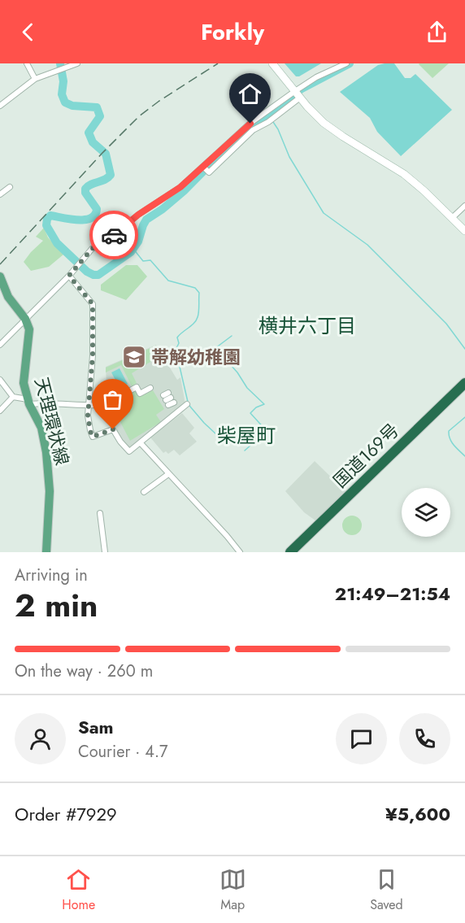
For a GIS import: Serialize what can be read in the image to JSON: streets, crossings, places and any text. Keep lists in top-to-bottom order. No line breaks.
{"streets":{"highway":["国道169号"],"main road":["天理環状線"]},"districts":["横井六丁目","柴屋町"],"places":{"school or university":["帯解幼稚園"]},"page":{"header":"Forkly","heading":["2 min","Arriving in","21:49–21:54"],"panel":["Sam","Courier · 4.7","Order #7929","¥5,600"],"bar":"On the way · 260 m","tabs":["Home","Map","Saved"]}}
